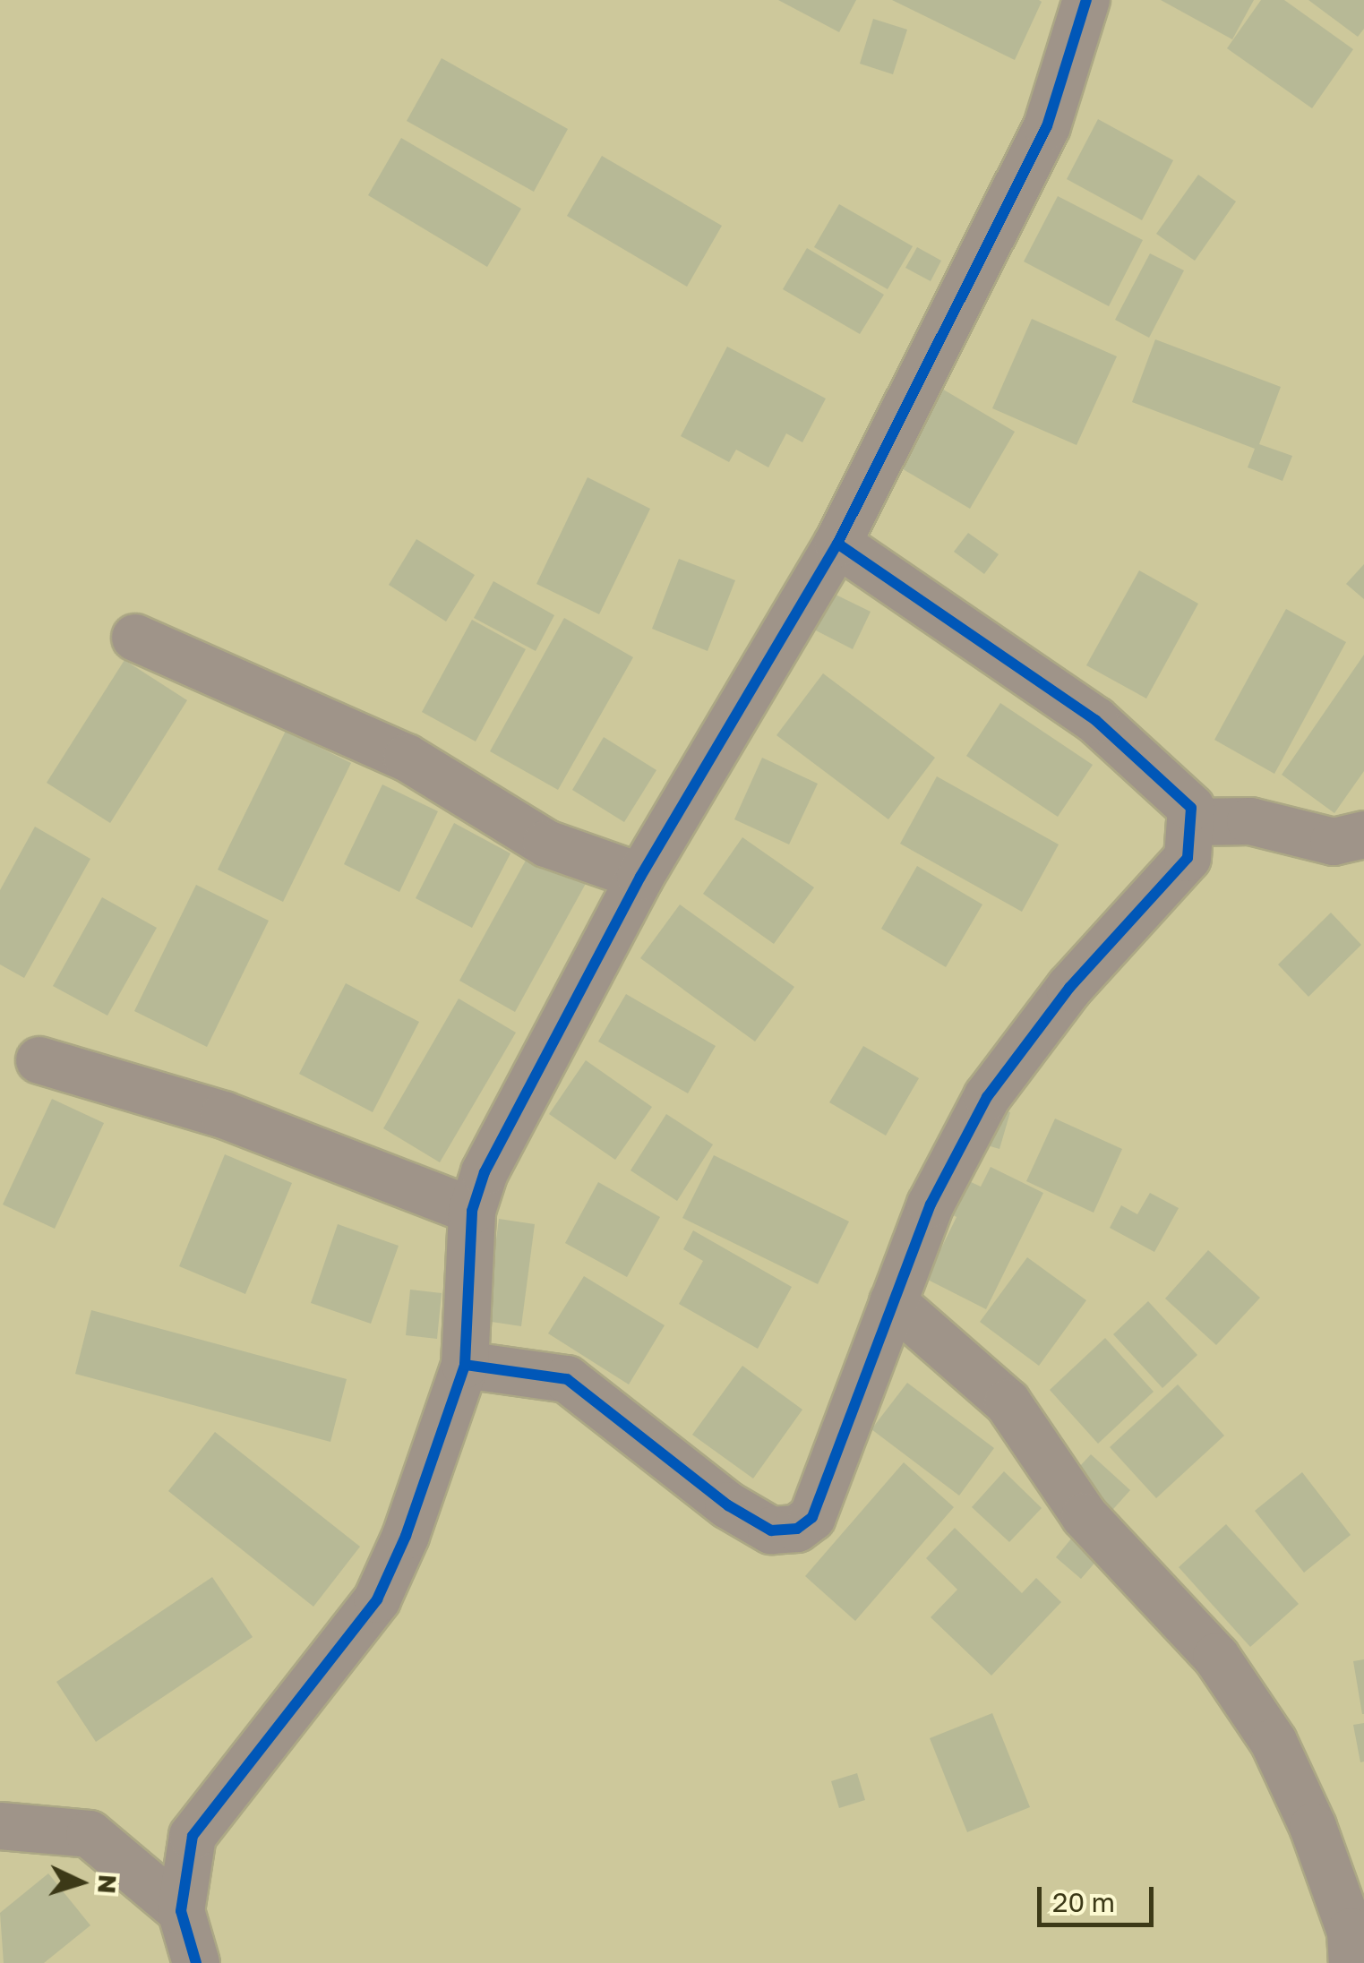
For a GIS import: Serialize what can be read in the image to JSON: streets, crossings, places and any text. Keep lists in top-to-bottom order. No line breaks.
{"scale_bar":"20 m","north":"right"}
